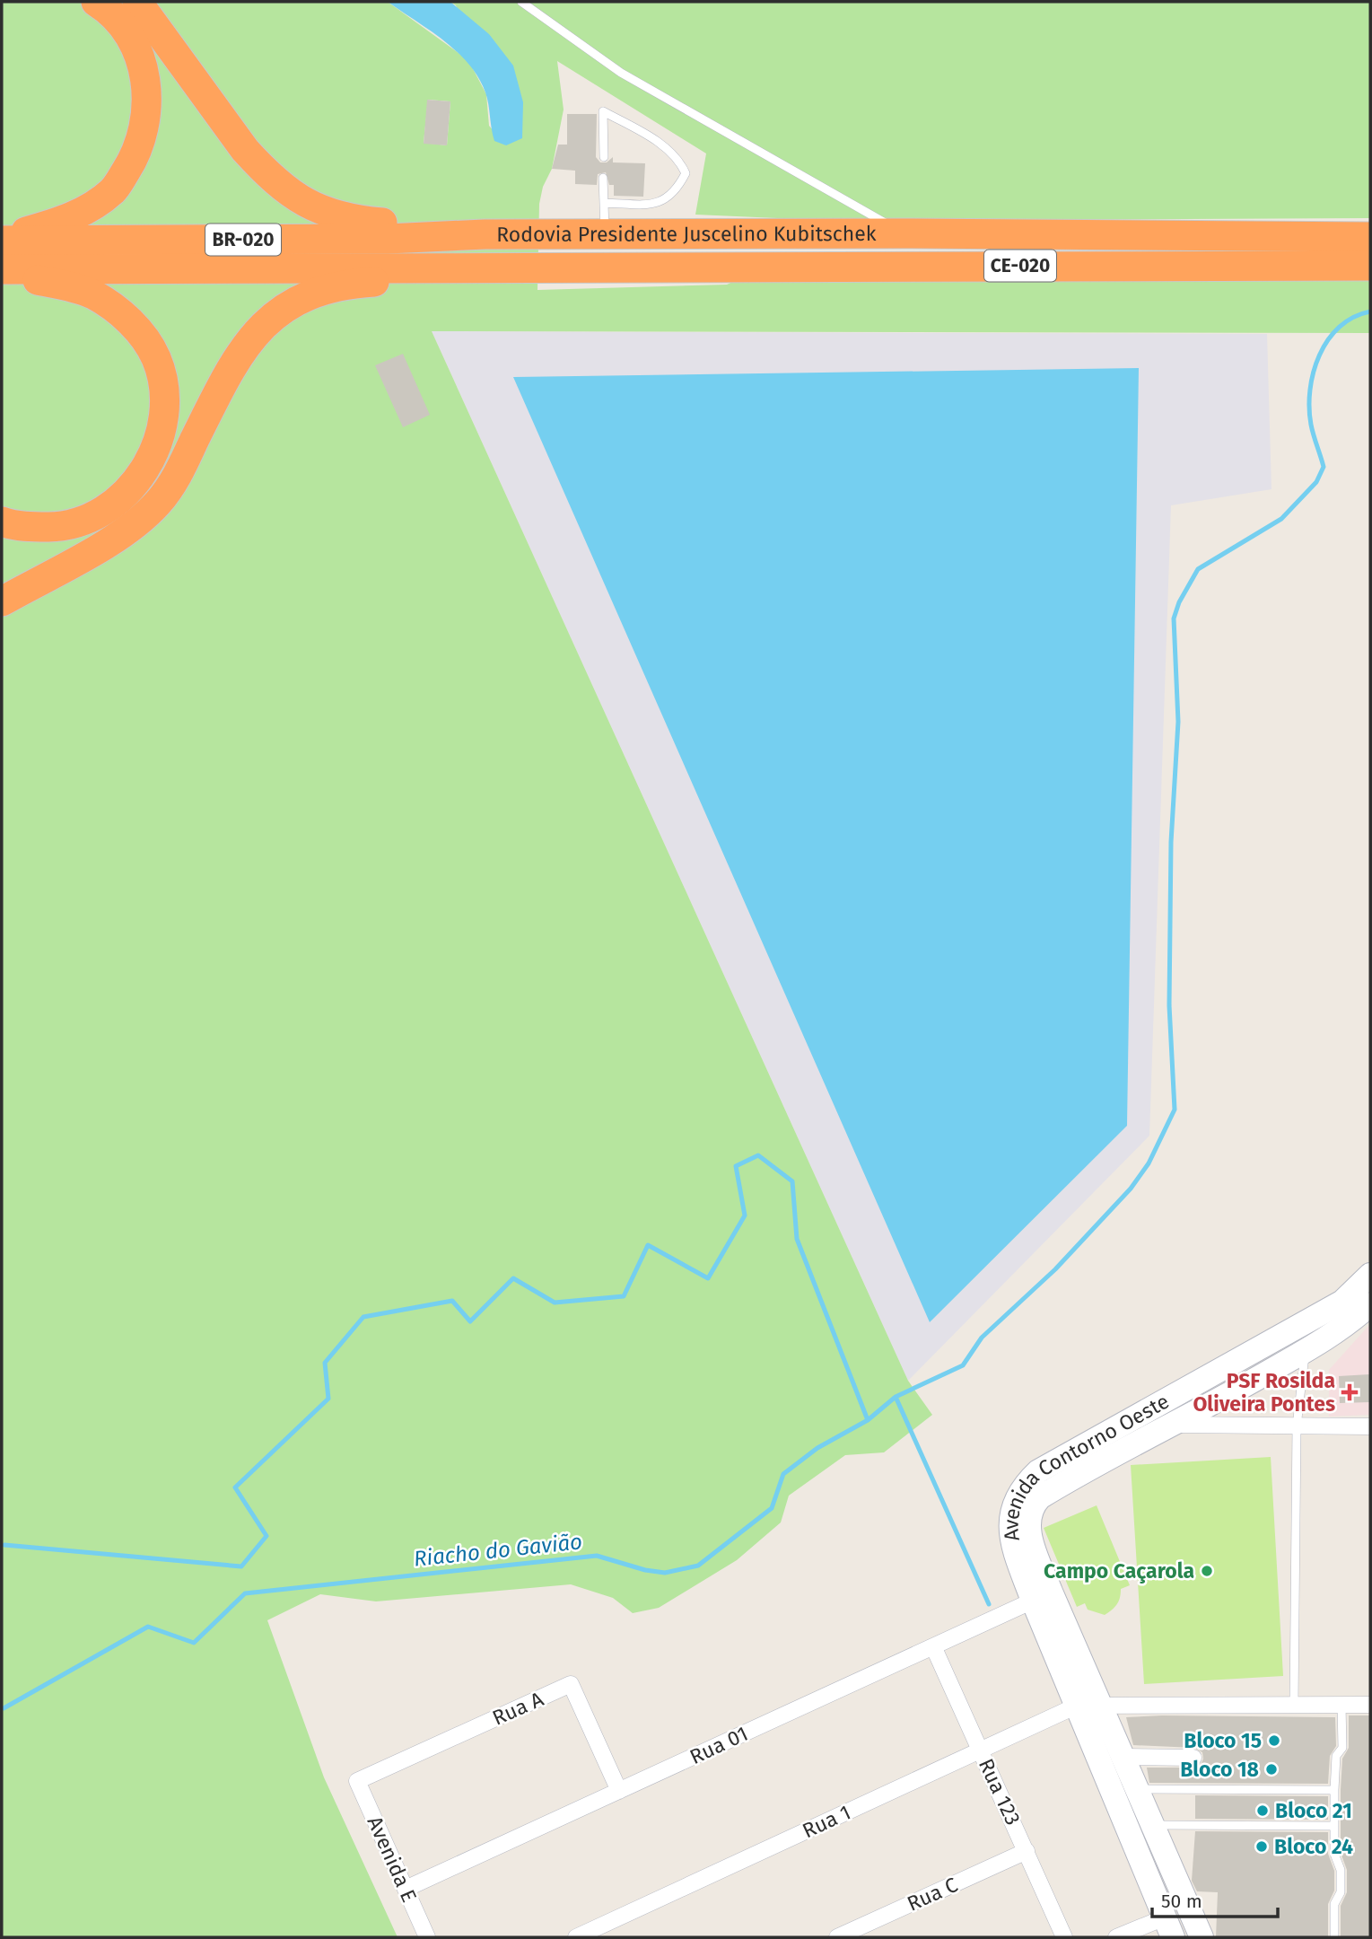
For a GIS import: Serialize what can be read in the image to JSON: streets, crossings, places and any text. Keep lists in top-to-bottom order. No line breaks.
{"streets":{"highway":["Rodovia Presidente Juscelino Kubitschek","BR-020","CE-020"],"street":["Avenida Contorno Oeste","Rua A","Rua 01","Rua 123","Rua 1","Avenida E","Rua C"]},"crossings":[["Avenida Contorno Oeste","Rua 01"],["Avenida Contorno Oeste","Rua 1"],["Rua A","Rua 01"],["Rua A","Avenida E"],["Rua 01","Rua 123"],["Rua 01","Avenida E"],["Rua 123","Rua 1"],["Rua 123","Rua C"]],"water":["Riacho do Gavião"],"places":{"health":["PSF Rosilda Oliveira Pontes"],"other":["Campo Caçarola","Bloco 15","Bloco 18","Bloco 21","Bloco 24"]},"scale_bar":"50 m"}
